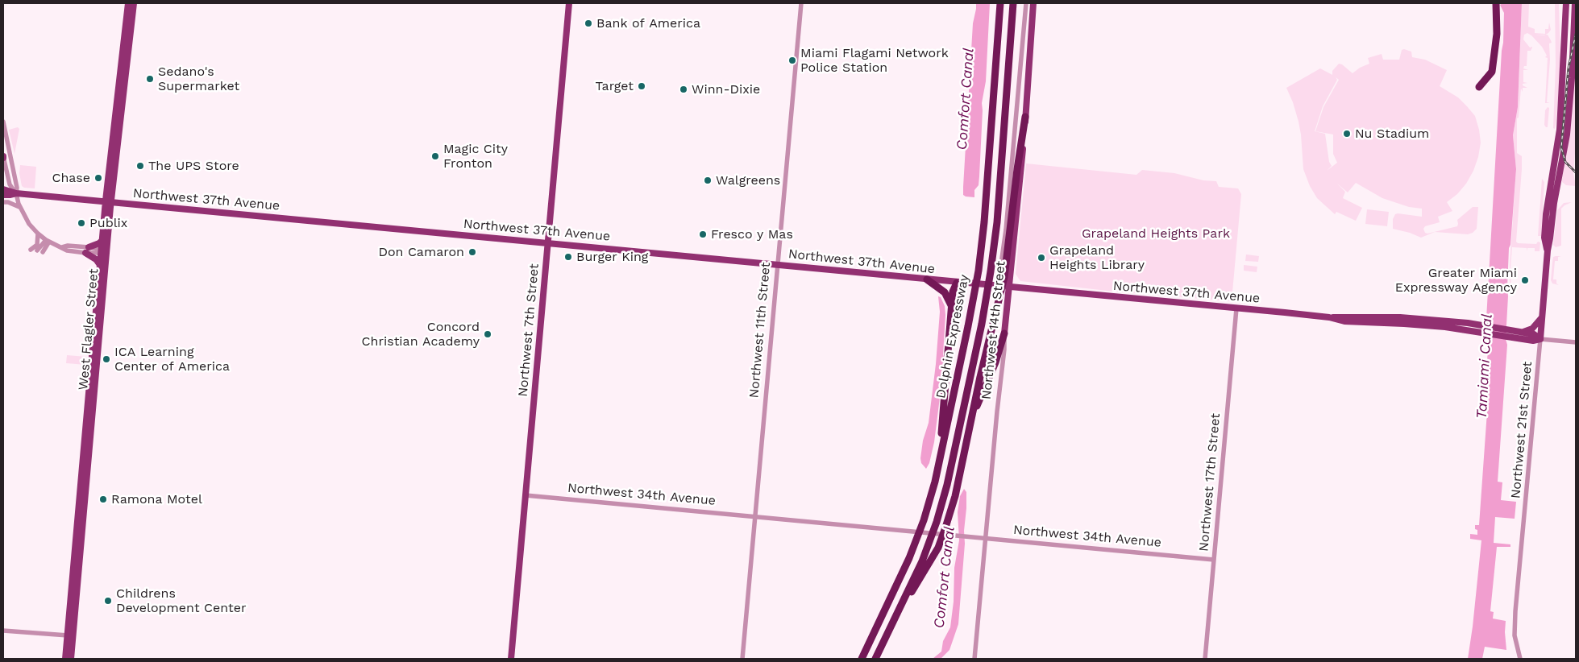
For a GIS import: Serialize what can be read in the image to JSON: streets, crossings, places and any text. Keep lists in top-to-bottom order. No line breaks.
{"streets":{"highway":["Dolphin Expressway"],"main road":["Northwest 37th Avenue","West Flagler Street","Northwest 7th Street","Northwest 14th Street","Northwest 21st Street"],"street":["Northwest 11th Street","Northwest 17th Street","Northwest 34th Avenue"]},"crossings":[["Northwest 37th Avenue","West Flagler Street"],["Northwest 37th Avenue","Northwest 7th Street"],["Northwest 37th Avenue","Northwest 11th Street"],["Northwest 37th Avenue","Northwest 14th Street"],["Northwest 37th Avenue","Northwest 21st Street"],["Northwest 37th Avenue","Northwest 17th Street"],["Northwest 7th Street","Northwest 34th Avenue"],["Northwest 11th Street","Northwest 34th Avenue"],["Northwest 14th Street","Northwest 34th Avenue"],["Northwest 17th Street","Northwest 34th Avenue"]],"water":["Comfort Canal","Tamiami Canal"],"parks":["Grapeland Heights Park"],"places":["Bank of America","Miami Flagami Network Police Station","Sedano's Supermarket","Target","Winn-Dixie","Nu Stadium","Magic City Fronton","The UPS Store","Chase","Walgreens","Publix","Fresco y Mas","Don Camaron","Burger King","Grapeland Heights Library","Greater Miami Expressway Agency","Concord Christian Academy","ICA Learning Center of America","Ramona Motel","Childrens Development Center"]}
